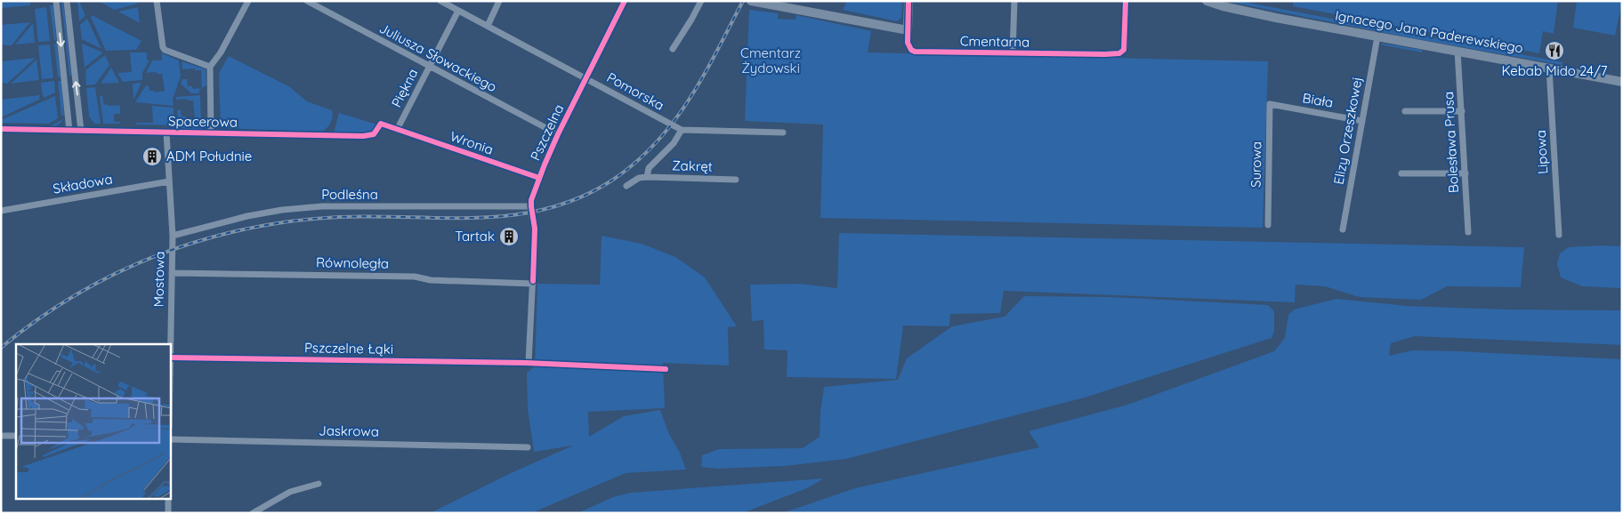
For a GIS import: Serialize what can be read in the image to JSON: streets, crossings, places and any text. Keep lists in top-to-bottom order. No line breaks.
{"streets":{"main road":["Ignacego Jana Paderewskiego","Cmentarna"],"street":["Juliusza Słowackiego","Piękna","Pomorska","Biała","Spacerowa","Elizy Orzeszkowej","Pszczelna","Bolesława Prusa","Wronia","Lipowa","Surowa","Zakręt","Składowa","Podleśna","Równoległa","Mostowa","Pszczelne Łąki","Jaskrowa"]},"crossings":[["Ignacego Jana Paderewskiego","Elizy Orzeszkowej"],["Ignacego Jana Paderewskiego","Bolesława Prusa"],["Ignacego Jana Paderewskiego","Lipowa"],["Juliusza Słowackiego","Piękna"],["Juliusza Słowackiego","Pszczelna"],["Piękna","Pomorska"],["Piękna","Spacerowa"],["Piękna","Wronia"],["Pomorska","Pszczelna"],["Pomorska","Zakręt"],["Biała","Elizy Orzeszkowej"],["Biała","Surowa"],["Spacerowa","Wronia"],["Spacerowa","Mostowa"],["Pszczelna","Wronia"],["Pszczelna","Podleśna"],["Pszczelna","Równoległa"],["Pszczelna","Pszczelne Łąki"],["Składowa","Mostowa"],["Podleśna","Mostowa"],["Równoległa","Mostowa"],["Mostowa","Pszczelne Łąki"]],"parks":["Cmentarz Żydowski"],"places":{"restaurant":["Kebab Mido 24/7"],"building":["ADM Południe","Tartak"]}}
